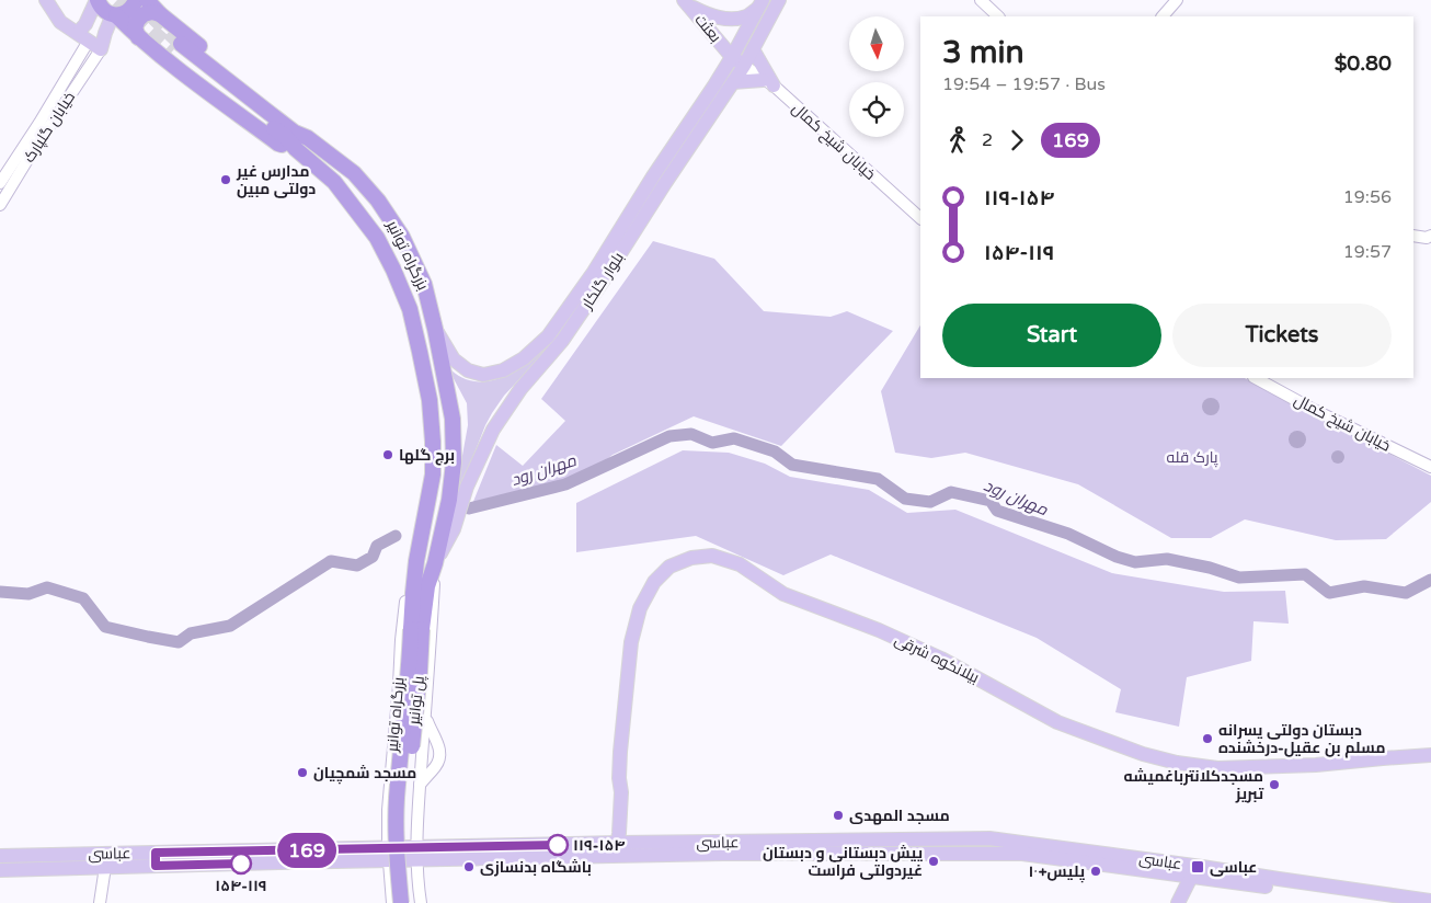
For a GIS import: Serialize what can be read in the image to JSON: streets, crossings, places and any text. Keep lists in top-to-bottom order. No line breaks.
{"streets":{"highway":["بزرگراه توانیر","پل توانیر"],"main road":["بعثت","بلوار گلکار","بیلانکوه شرقی","عباسى"],"street":["خیابان گلپارک","خیابان شیخ کمال"]},"crossings":[["بعثت","خیابان شیخ کمال"],["بعثت","بلوار گلکار"],["خیابان شیخ کمال","بلوار گلکار"],["بزرگراه توانیر","بلوار گلکار"],["بزرگراه توانیر","پل توانیر"],["بزرگراه توانیر","عباسى"],["بیلانکوه شرقی","عباسى"]],"water":["مهران رود"],"parks":["پارک قله"],"places":{"other":["مدارس غیر دولتی مبین","برج گلها","دبستان دولتی پسرانه مسلم بن عقیل-درخشنده","مسجد شمچیان","مسجدکلانترباغمیشه تبریز","مسجد المهدی","۱۱۹-۱۵۴","پیش دبستانی و دبستان غیردولتی فراست","۱۵۴-۱۱۹","باشگاه بدنسازی","پلیس+۱۰"],"transit":["عباسی"]},"lines":["bus line 169"],"north":"bottom","page":{"on_map":"169","heading":["3 min","19:54 – 19:57 · Bus","$0.80"],"legs":["2","169"],"list":[{"name":"۱۱۹-۱۵۴","value":"19:56"},{"name":"۱۵۴-۱۱۹","value":"19:57"}],"buttons":["Start","Tickets"]}}
